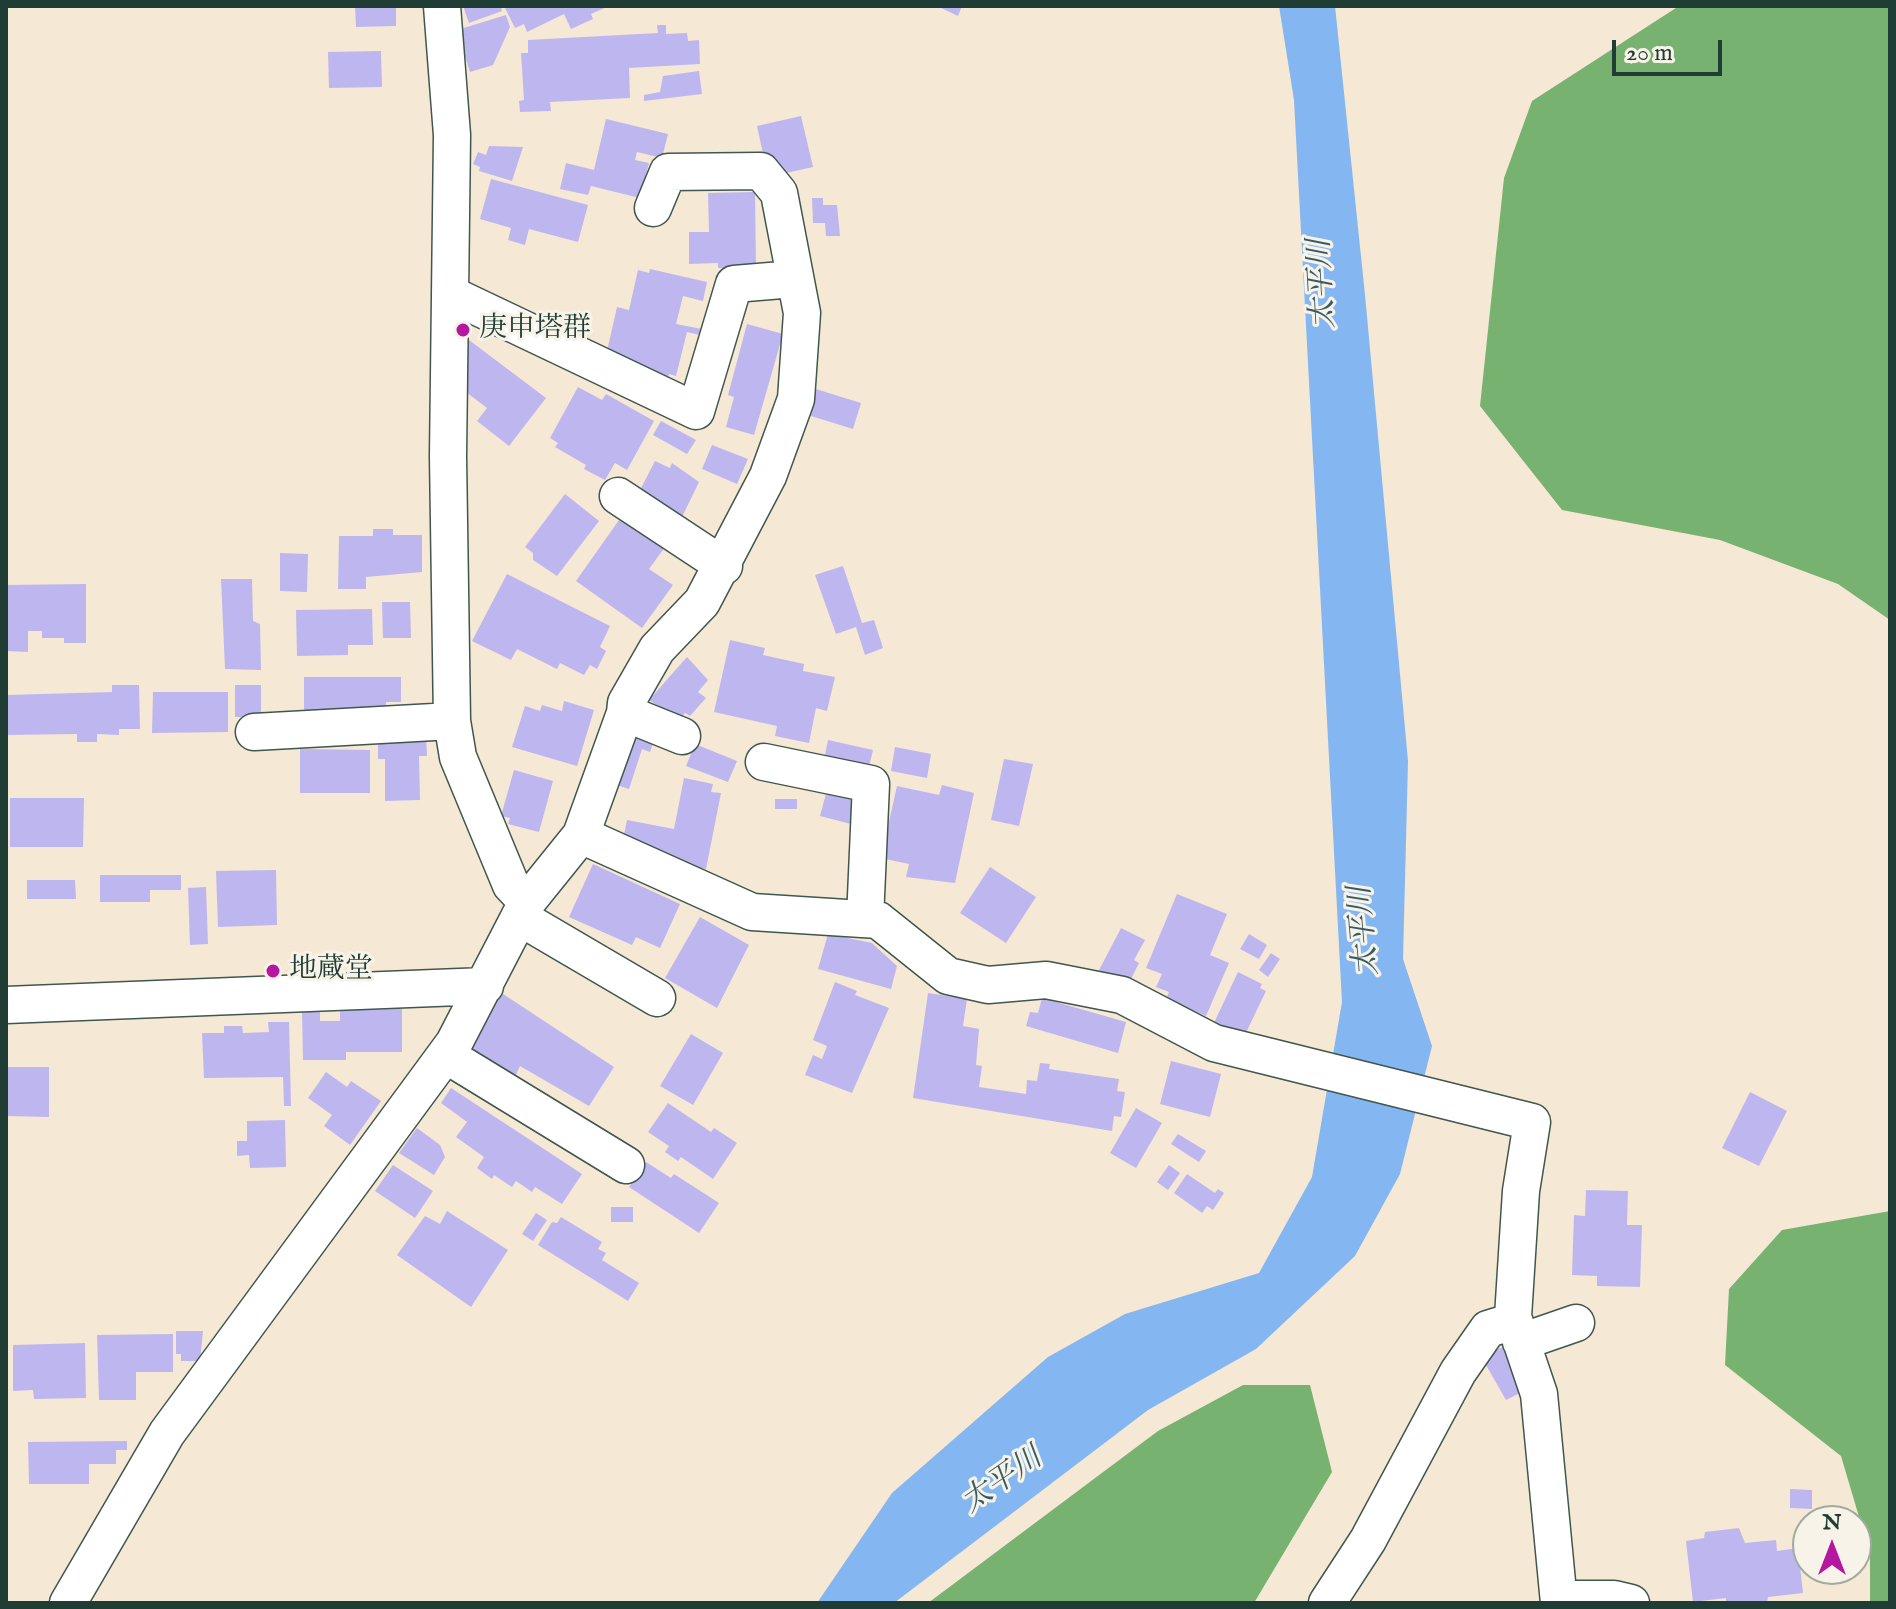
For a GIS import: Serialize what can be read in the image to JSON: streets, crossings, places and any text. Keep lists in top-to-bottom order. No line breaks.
{"water":["太平川"],"places":["庚申塔群","地蔵堂"],"scale_bar":"20 m","north":"top"}
